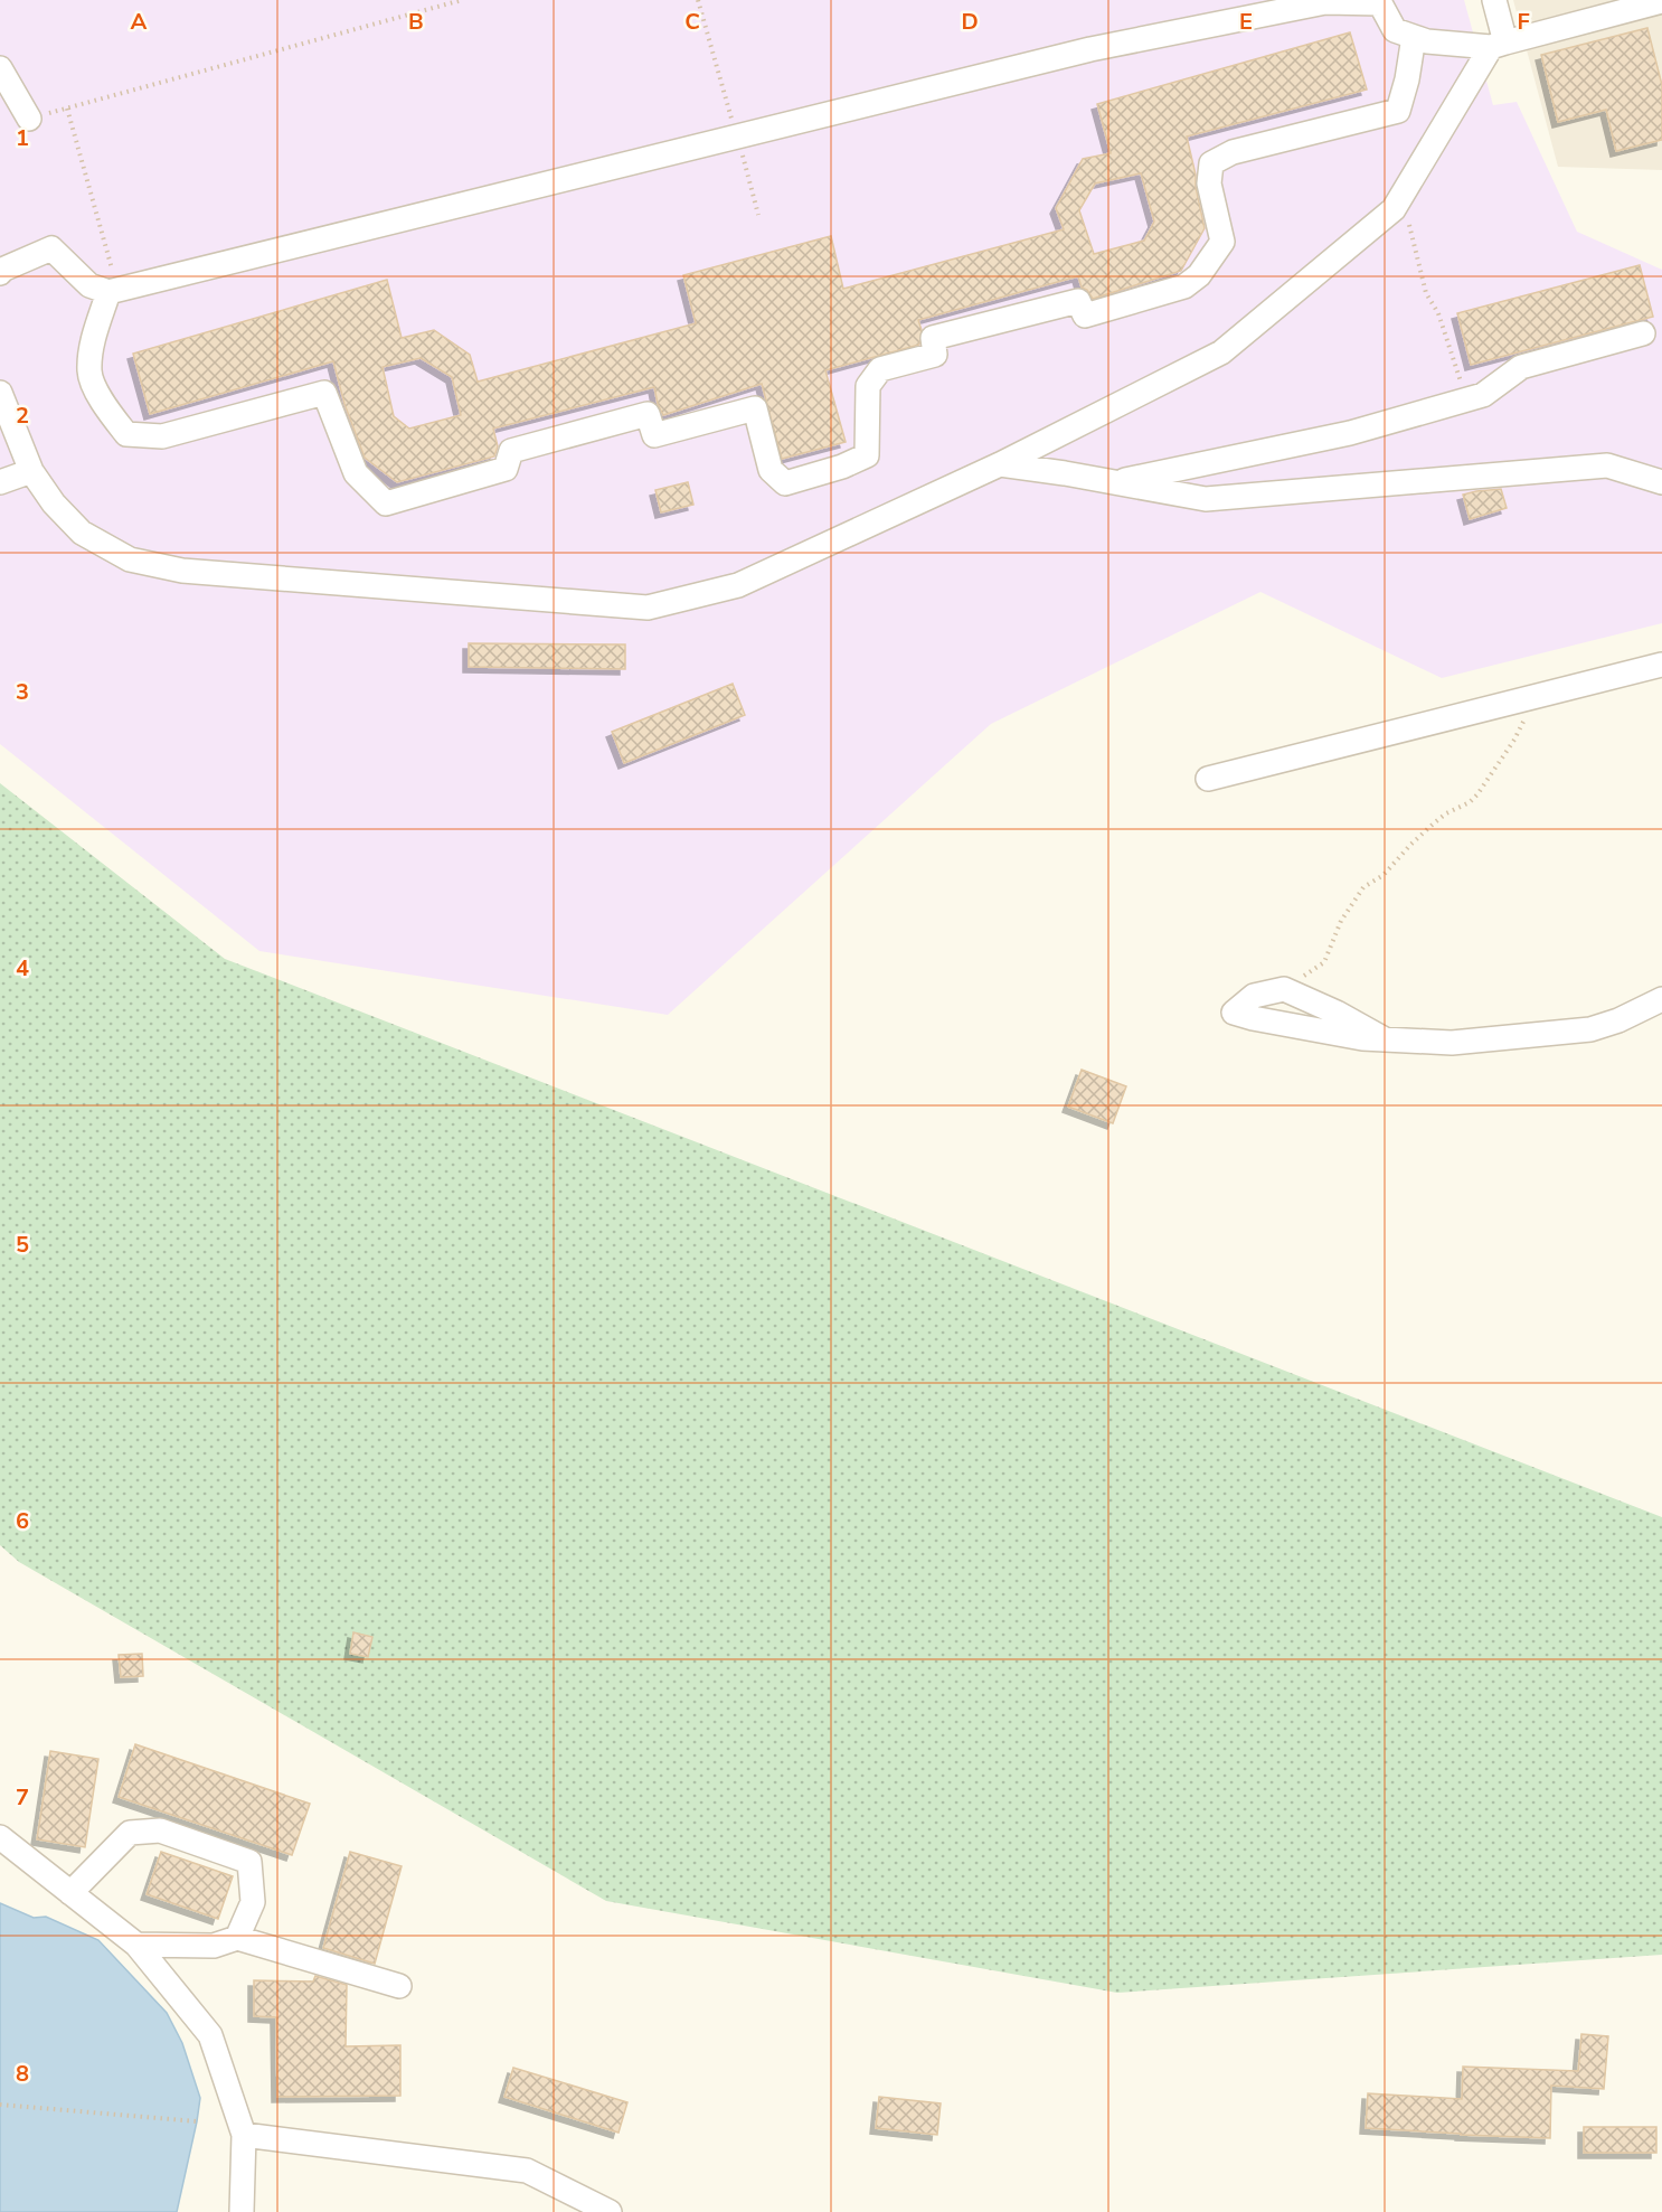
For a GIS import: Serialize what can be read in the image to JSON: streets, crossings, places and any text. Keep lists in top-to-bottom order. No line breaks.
{"grid":{"columns":["A","B","C","D","E","F"],"rows":["1","2","3","4","5","6","7","8"]}}
